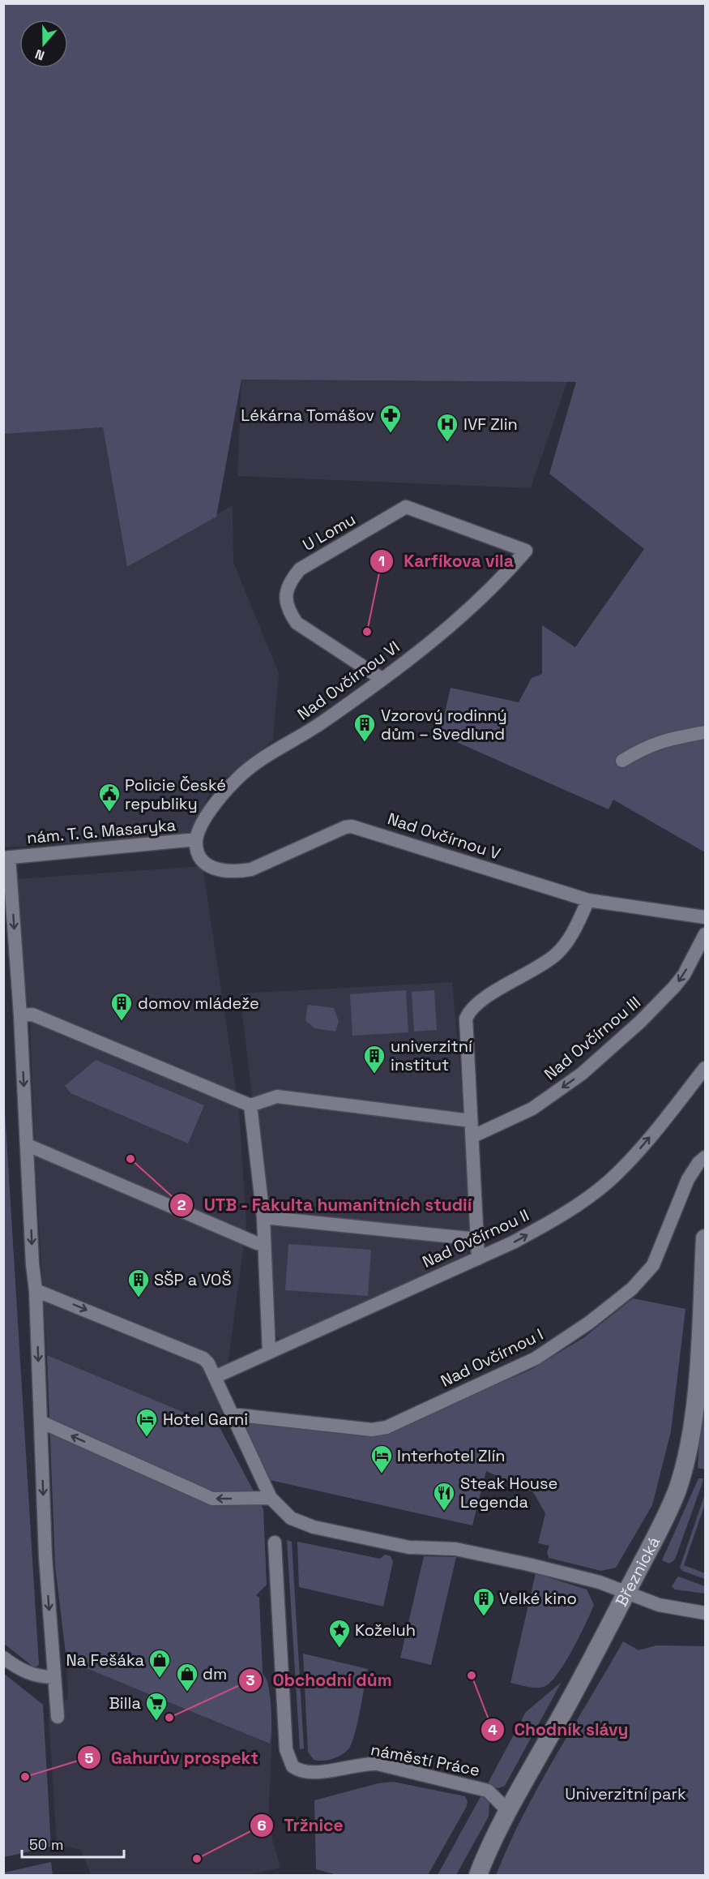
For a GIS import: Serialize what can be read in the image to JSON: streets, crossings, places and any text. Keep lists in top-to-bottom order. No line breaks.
{"streets":{"main road":["Březnická"],"street":["U Lomu","Nad Ovčírnou VI","nám. T. G. Masaryka","Nad Ovčírnou V","Nad Ovčírnou III","Nad Ovčírnou II","Nad Ovčírnou I","náměstí Práce"]},"crossings":[["U Lomu","Nad Ovčírnou VI"],["Nad Ovčírnou VI","nám. T. G. Masaryka"],["Nad Ovčírnou VI","Nad Ovčírnou V"],["nám. T. G. Masaryka","Nad Ovčírnou V"],["Březnická","náměstí Práce"]],"one_way":["nám. T. G. Masaryka","Nad Ovčírnou III","Nad Ovčírnou II"],"parks":["Univerzitní park"],"places":{"pharmacy":["Lékárna Tomášov"],"hospital":["IVF Zlin"],"other":["Karfíkova vila","UTB - Fakulta humanitních studií","Chodník slávy","Obchodní dům","Gahurův prospekt","Tržnice"],"building":["Vzorový rodinný dům – Svedlund","domov mládeže","univerzitní institut","SŠP a VOŠ","Velké kino"],"public building":["Policie České republiky"],"hotel":["Hotel Garni","Interhotel Zlín"],"restaurant":["Steak House Legenda"],"place":["Koželuh"],"shop":["Na Fešáka","dm"],"supermarket":["Billa"]},"scale_bar":"50 m","north":"bottom"}
